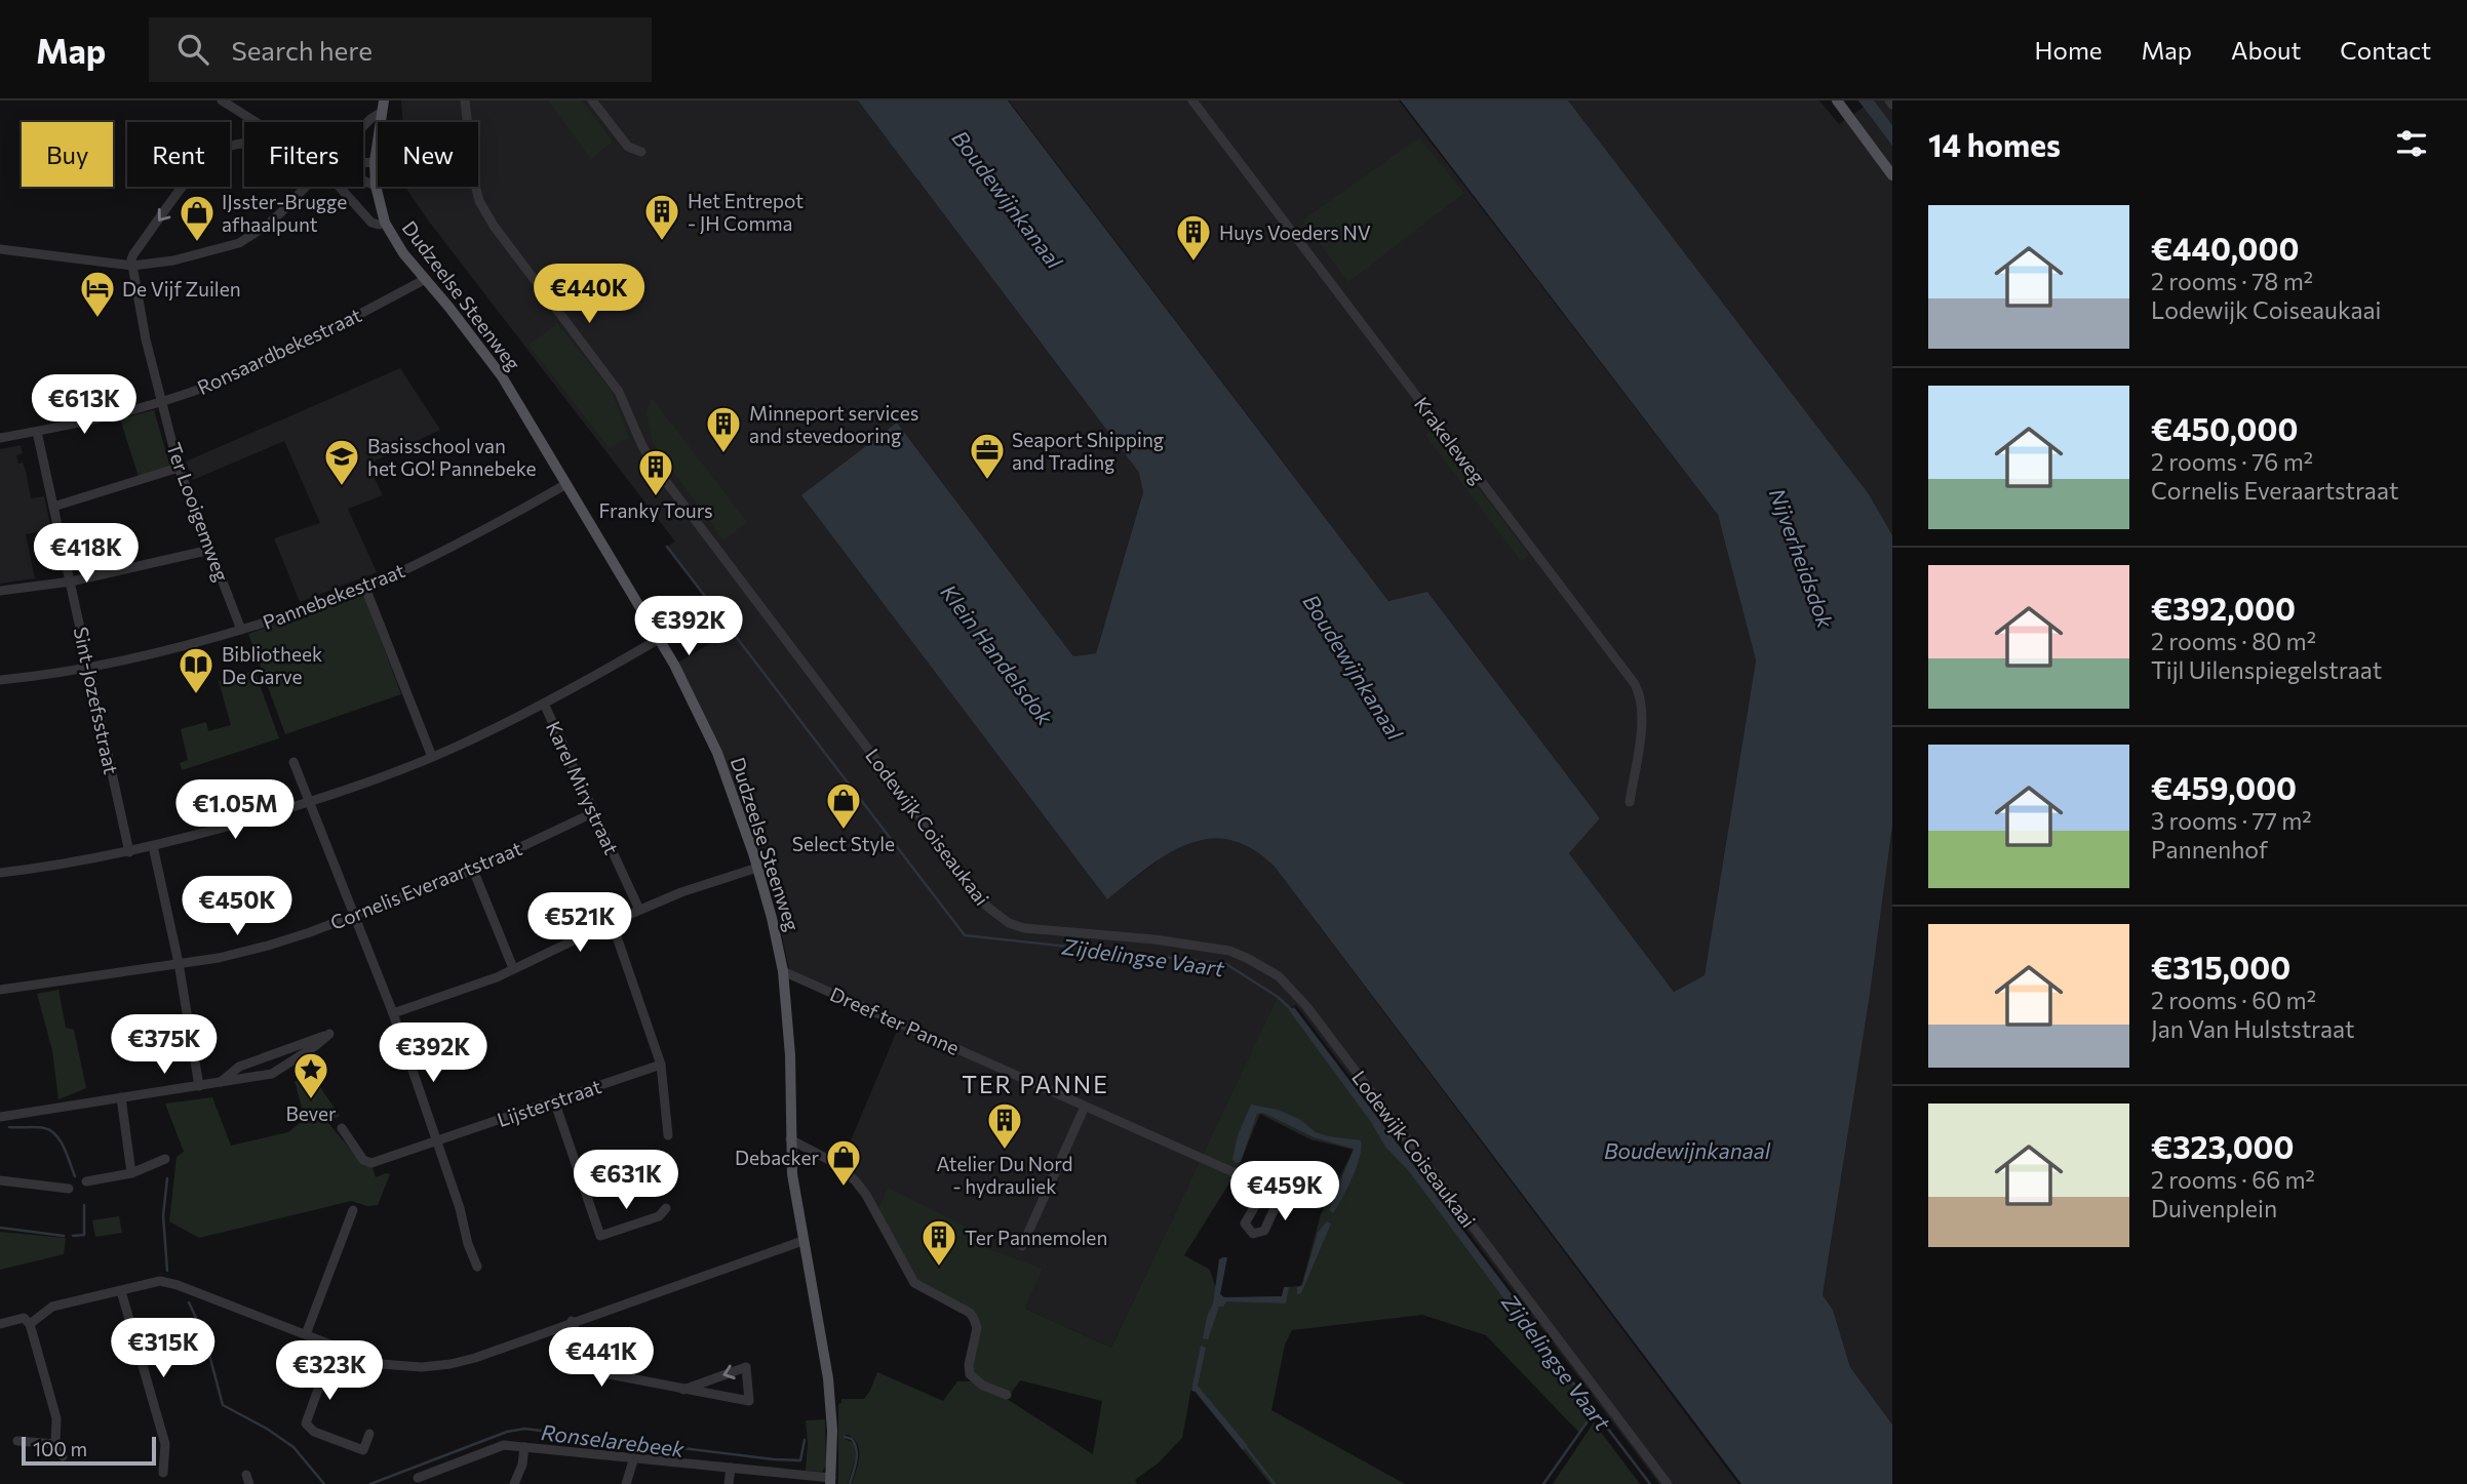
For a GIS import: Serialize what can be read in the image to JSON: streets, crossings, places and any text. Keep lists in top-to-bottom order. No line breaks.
{"streets":{"main road":["Dudzeelse Steenweg"],"street":["Ronsaardbekestraat","Krakeleweg","Ter Looigemweg","Pannebekestraat","Sint-Jozefsstraat","Karel Mirystraat","Lodewijk Coiseaukaai","Cornelis Everaartstraat","Dreef ter Panne","Lijsterstraat"]},"crossings":[["Dudzeelse Steenweg","Ronsaardbekestraat"],["Dudzeelse Steenweg","Pannebekestraat"],["Dudzeelse Steenweg","Dreef ter Panne"],["Ronsaardbekestraat","Ter Looigemweg"],["Ronsaardbekestraat","Sint-Jozefsstraat"],["Ter Looigemweg","Pannebekestraat"],["Pannebekestraat","Sint-Jozefsstraat"],["Karel Mirystraat","Cornelis Everaartstraat"]],"districts":["TER PANNE"],"water":["Boudewijnkanaal","Nijverheidsdok","Klein Handelsdok","Zijdelingse Vaart","Ronselarebeek"],"places":{"building":["Het Entrepot - JH Comma","Huys Voeders NV","Minneport services and stevedooring","Franky Tours","Atelier Du Nord - hydrauliek","Ter Pannemolen"],"shop":["IJsster-Brugge afhaalpunt","Select Style","Debacker"],"hotel":["De Vijf Zuilen"],"office":["Seaport Shipping and Trading"],"school or university":["Basisschool van het GO! Pannebeke"],"library":["Bibliotheek De Garve"],"place":["Bever"]},"scale_bar":"100 m","page":{"header":"Map","search":"Search here","nav":["Home","Map","About","Contact"],"heading":"14 homes","chip":["Buy","Rent","Filters","New"],"list":[{"name":"€440,000","note":"2 rooms · 78 m² · Lodewijk Coiseaukaai"},{"name":"€450,000","note":"2 rooms · 76 m² · Cornelis Everaartstraat"},{"name":"€392,000","note":"2 rooms · 80 m² · Tijl Uilenspiegelstraat"},{"name":"€459,000","note":"3 rooms · 77 m² · Pannenhof"},{"name":"€315,000","note":"2 rooms · 60 m² · Jan Van Hulststraat"},{"name":"€323,000","note":"2 rooms · 66 m² · Duivenplein"}],"price":["€440K","€613K","€418K","€392K","€1.05M","€450K","€521K","€375K","€392K","€631K","€459K","€315K","€441K","€323K"],"scale":"100 m"}}
